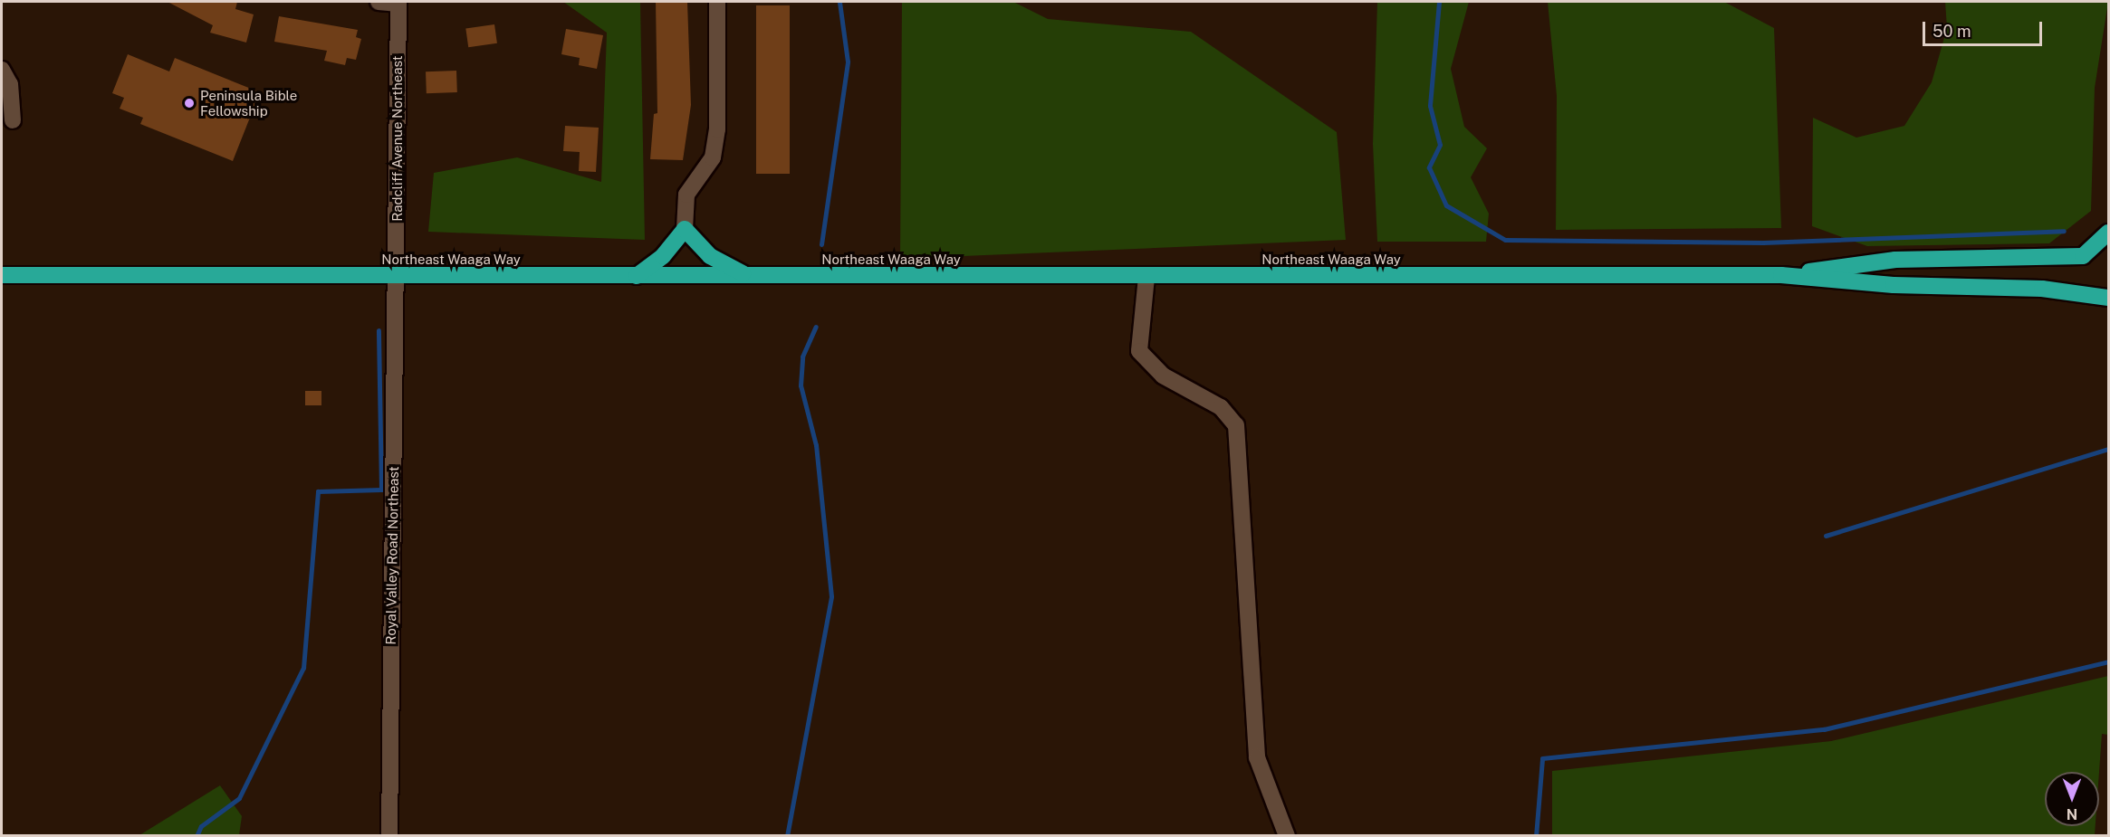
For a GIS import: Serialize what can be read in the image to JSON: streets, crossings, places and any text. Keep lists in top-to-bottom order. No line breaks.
{"streets":{"highway":["Northeast Waaga Way"],"street":["Radcliff Avenue Northeast","Royal Valley Road Northeast"]},"crossings":[["Radcliff Avenue Northeast","Northeast Waaga Way"],["Radcliff Avenue Northeast","Royal Valley Road Northeast"],["Northeast Waaga Way","Royal Valley Road Northeast"]],"places":["Peninsula Bible Fellowship"],"scale_bar":"50 m","north":"bottom"}
